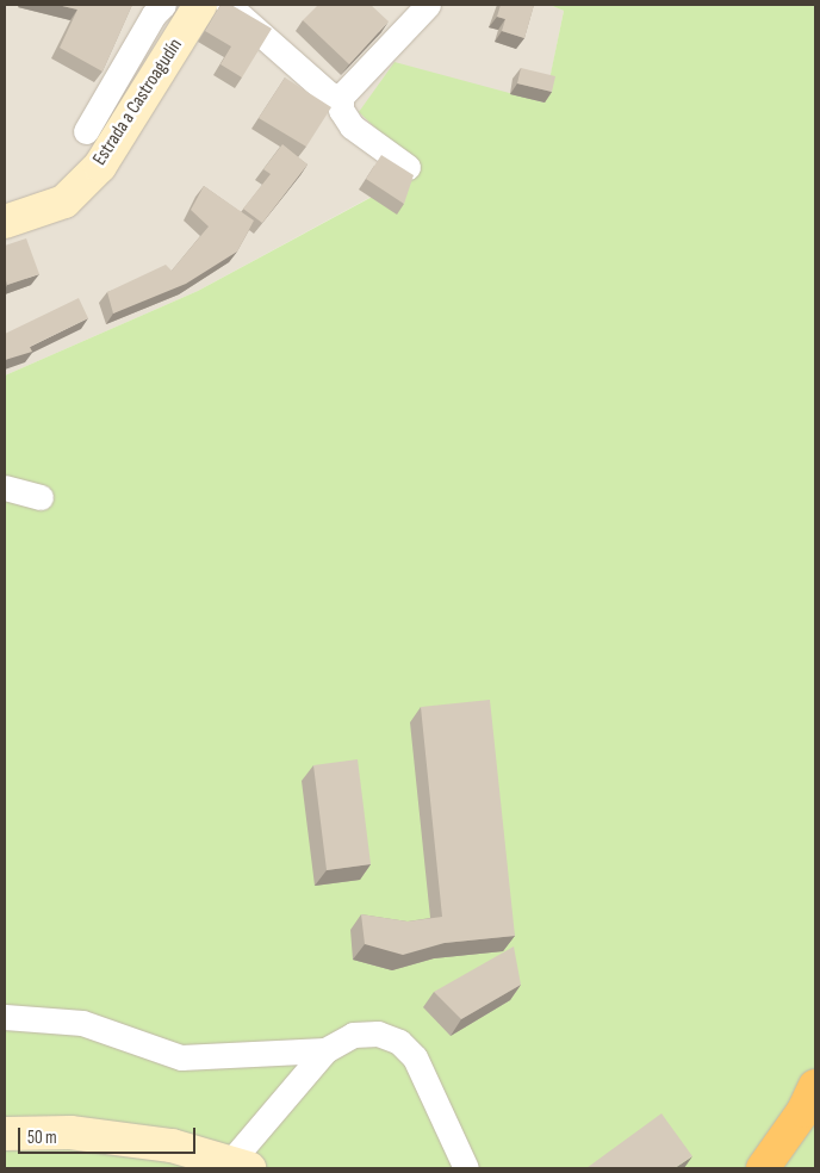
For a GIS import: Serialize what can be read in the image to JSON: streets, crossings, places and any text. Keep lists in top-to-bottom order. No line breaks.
{"streets":{"street":["Estrada a Castroagudín"]},"scale_bar":"50 m"}
